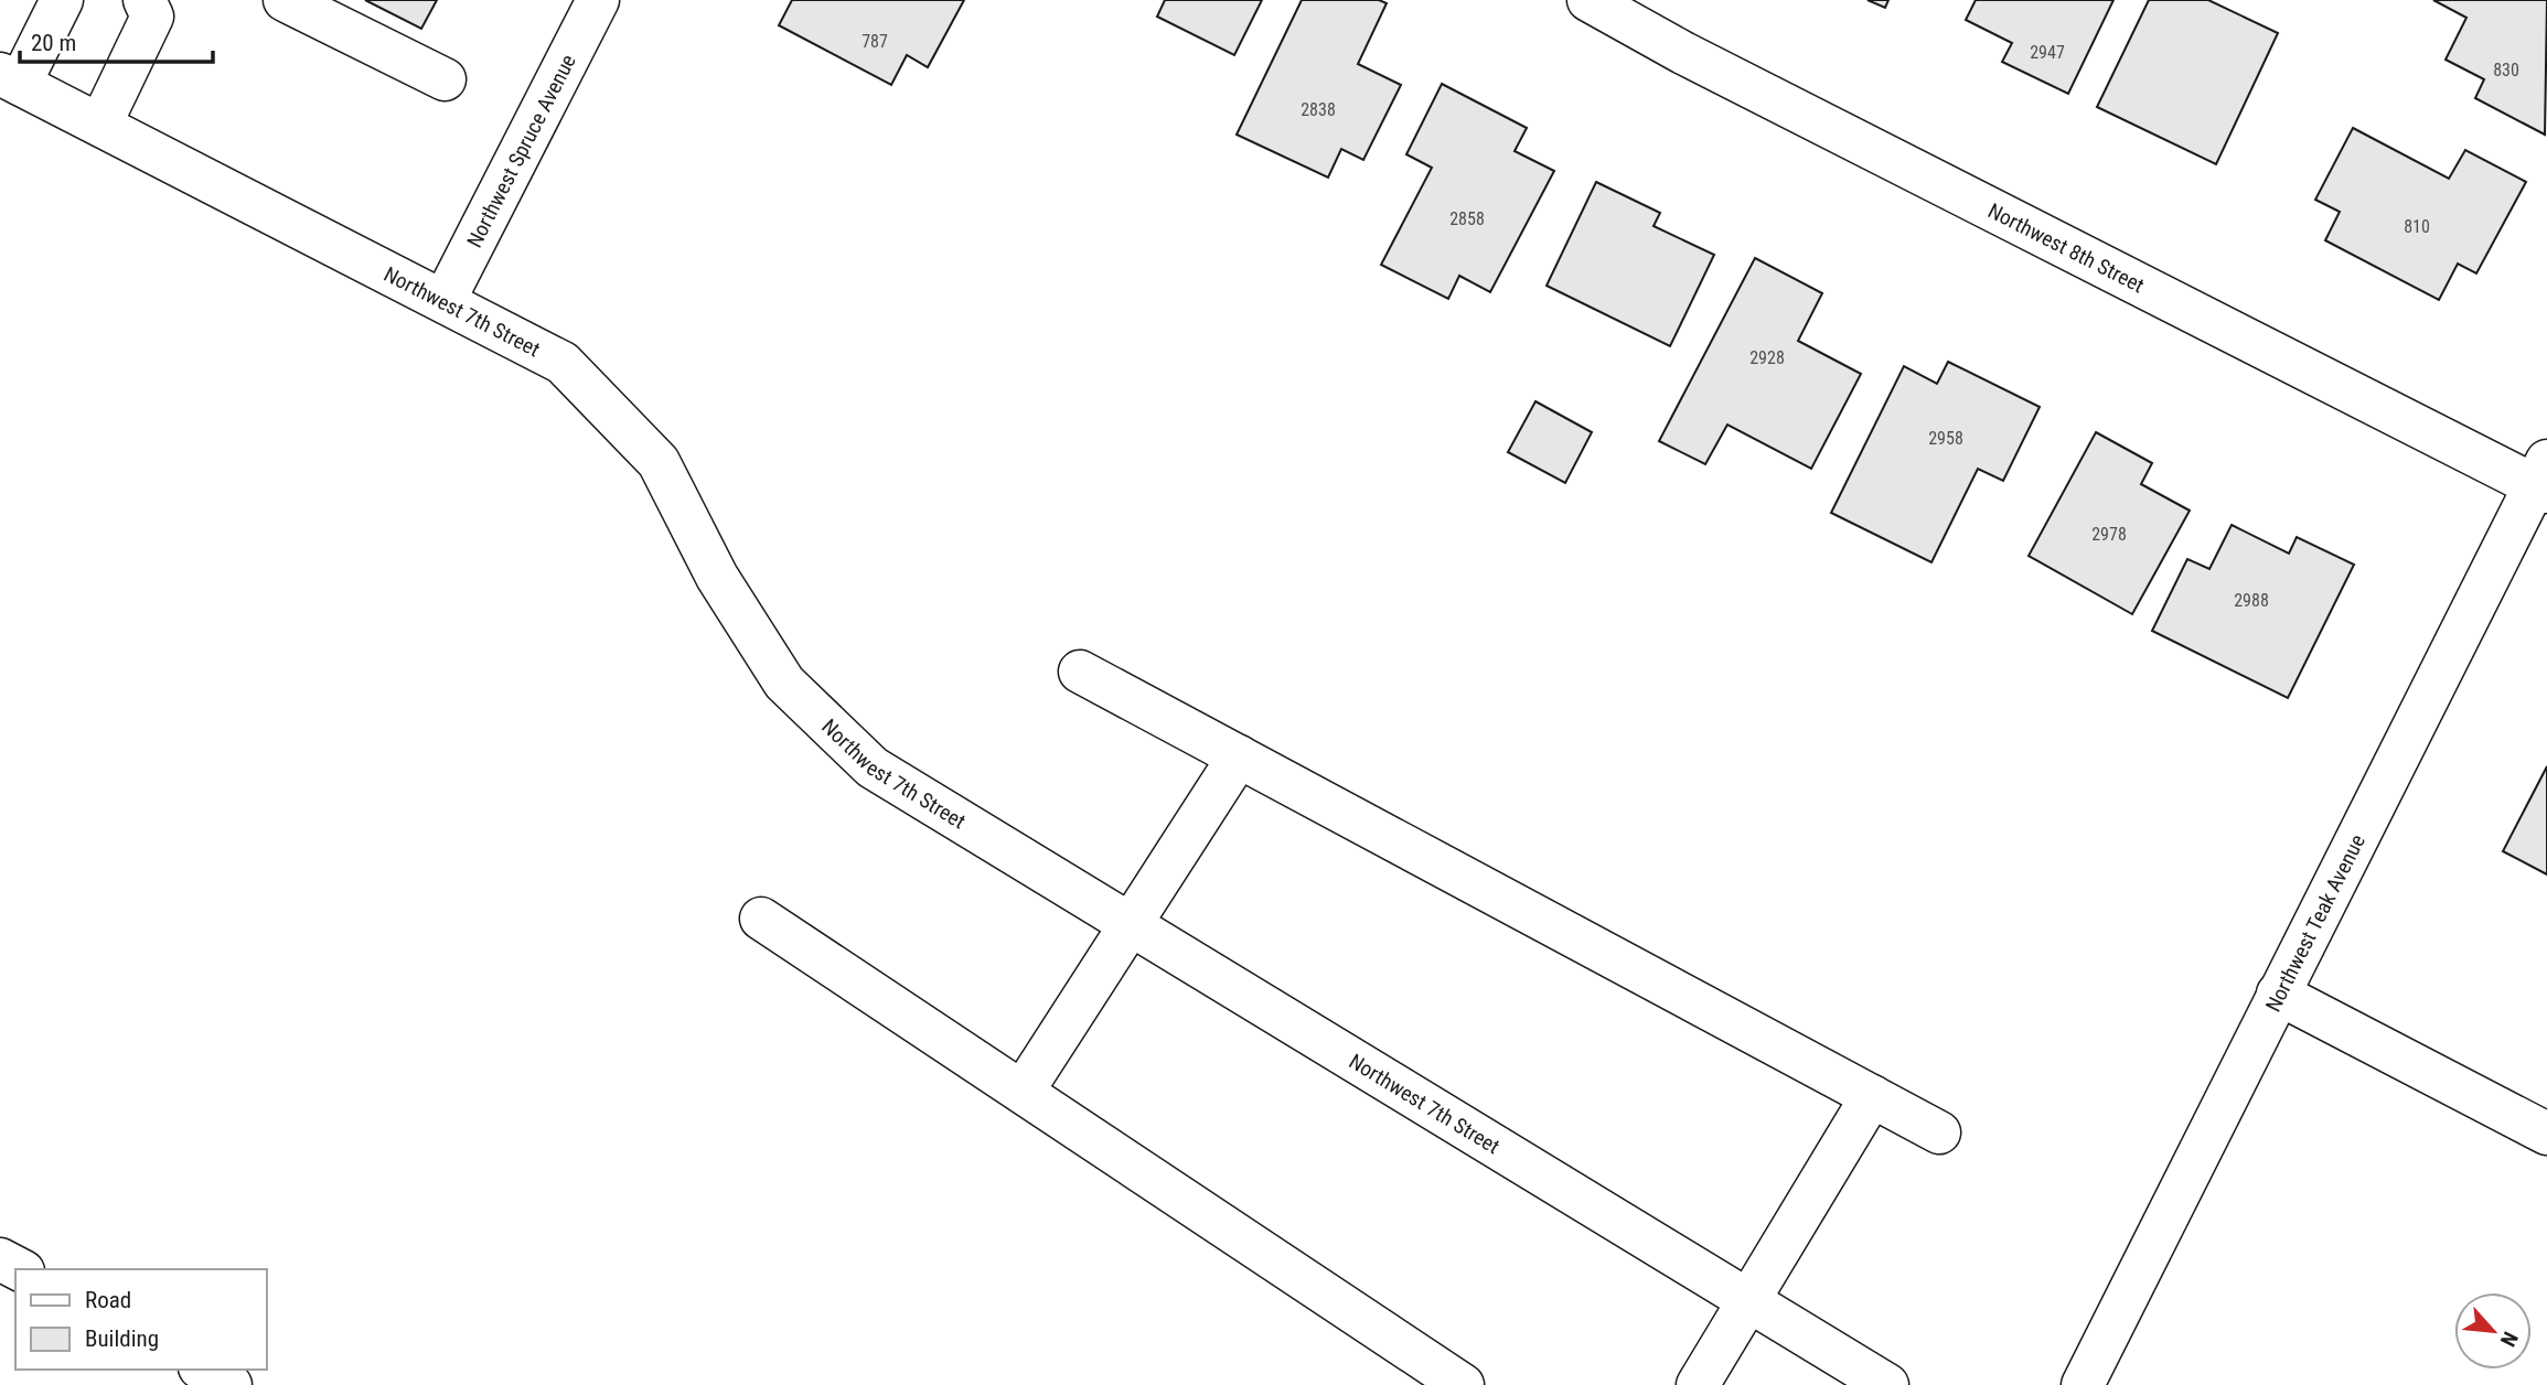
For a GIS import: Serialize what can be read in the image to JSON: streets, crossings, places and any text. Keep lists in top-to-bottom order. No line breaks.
{"streets":{"main road":["Northwest Spruce Avenue","Northwest 8th Street","Northwest 7th Street","Northwest Teak Avenue"]},"crossings":[["Northwest Spruce Avenue","Northwest 7th Street"],["Northwest 8th Street","Northwest Teak Avenue"]],"house_numbers":["787","2947","830","2838","2858","810","2928","2958","2978","2988"],"legend":["Road","Building"],"scale_bar":"20 m","north":"bottom right"}
